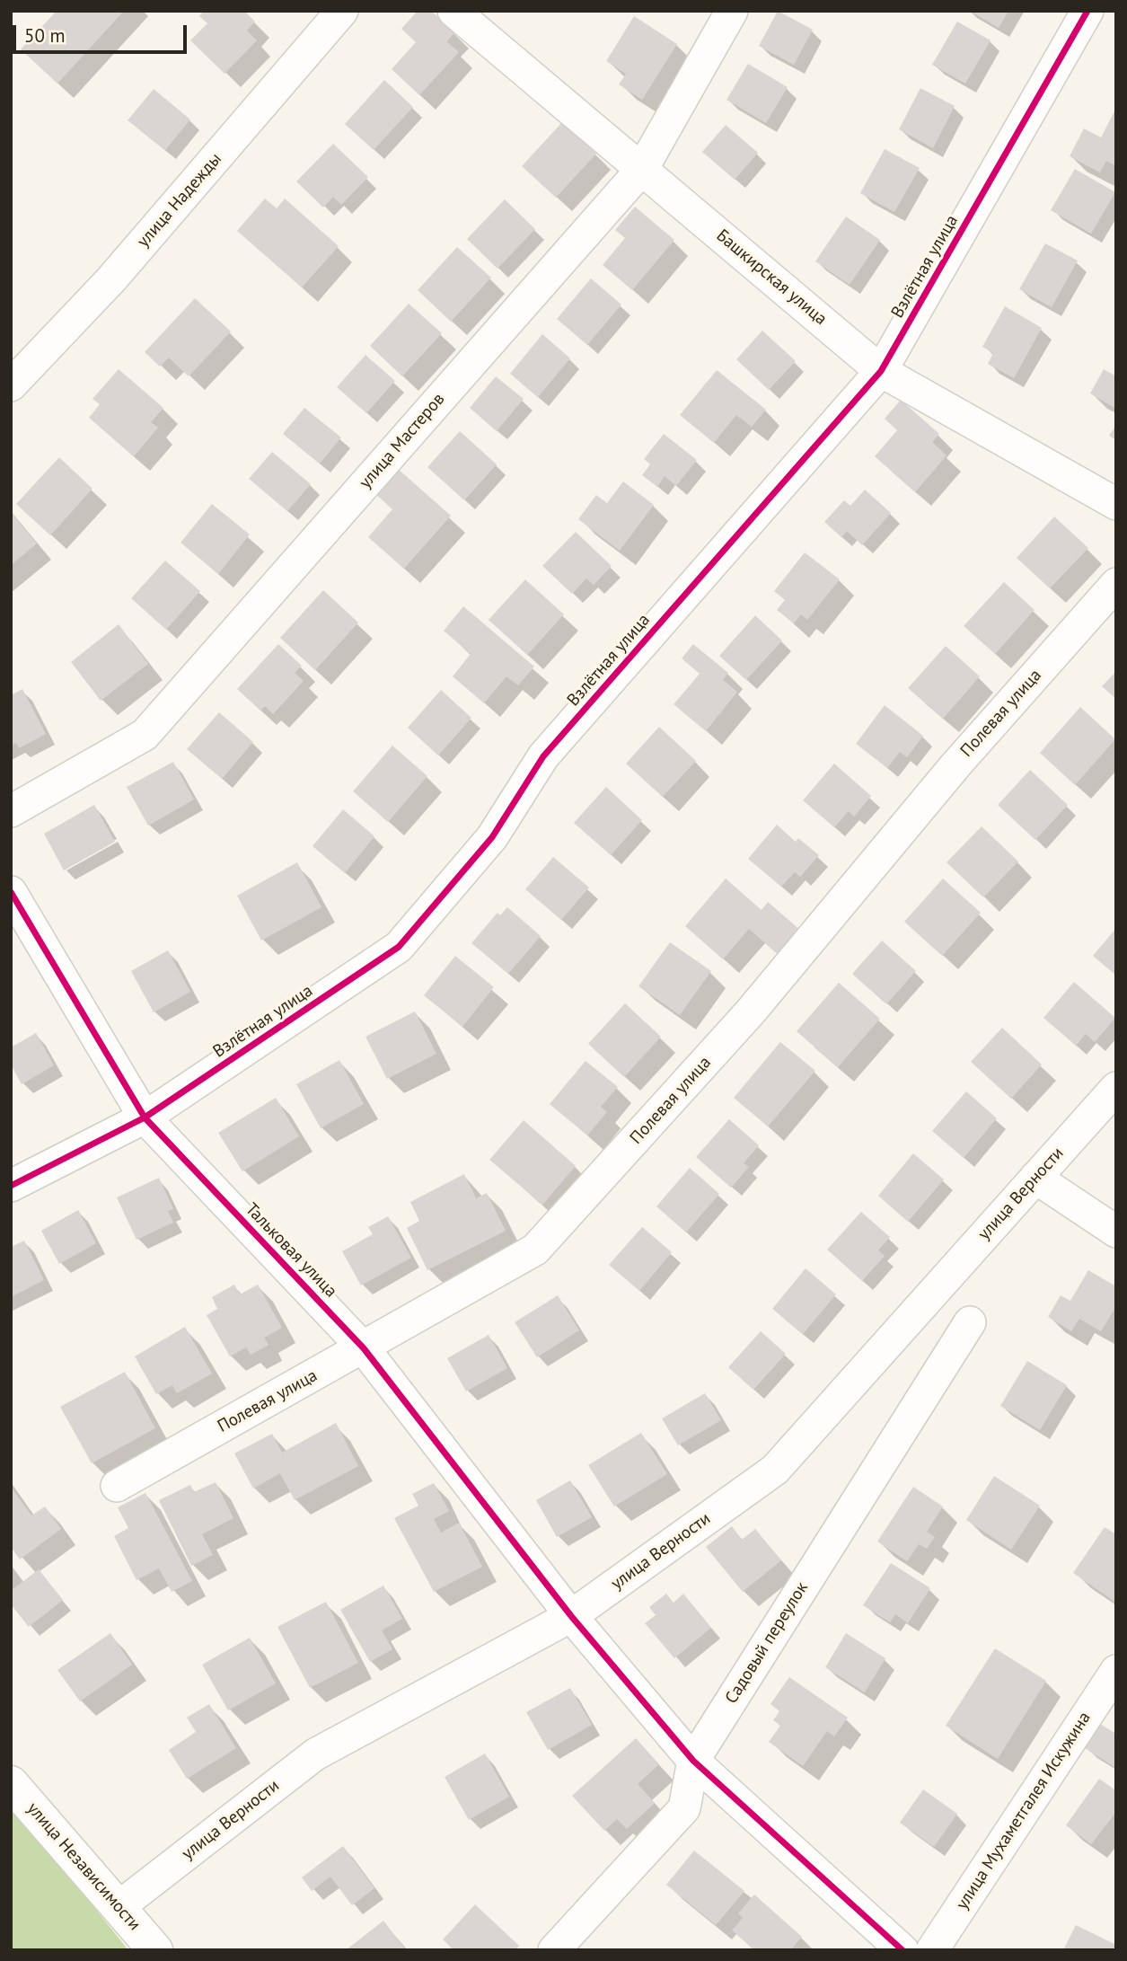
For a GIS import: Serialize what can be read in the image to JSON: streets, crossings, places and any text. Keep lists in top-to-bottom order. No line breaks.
{"streets":{"main road":["улица Независимости"],"street":["улица Надежды","Взлётная улица","Башкирская улица","улица Мастеров","Полевая улица","улица Верности","Тальковая улица","Садовый переулок","улица Мухаметгалея Искужина"]},"crossings":[["Взлётная улица","Башкирская улица"],["Взлётная улица","Тальковая улица"],["Башкирская улица","улица Мастеров"],["Полевая улица","Тальковая улица"],["улица Верности","Тальковая улица"],["улица Верности","улица Независимости"],["Тальковая улица","Садовый переулок"]],"scale_bar":"50 m"}
